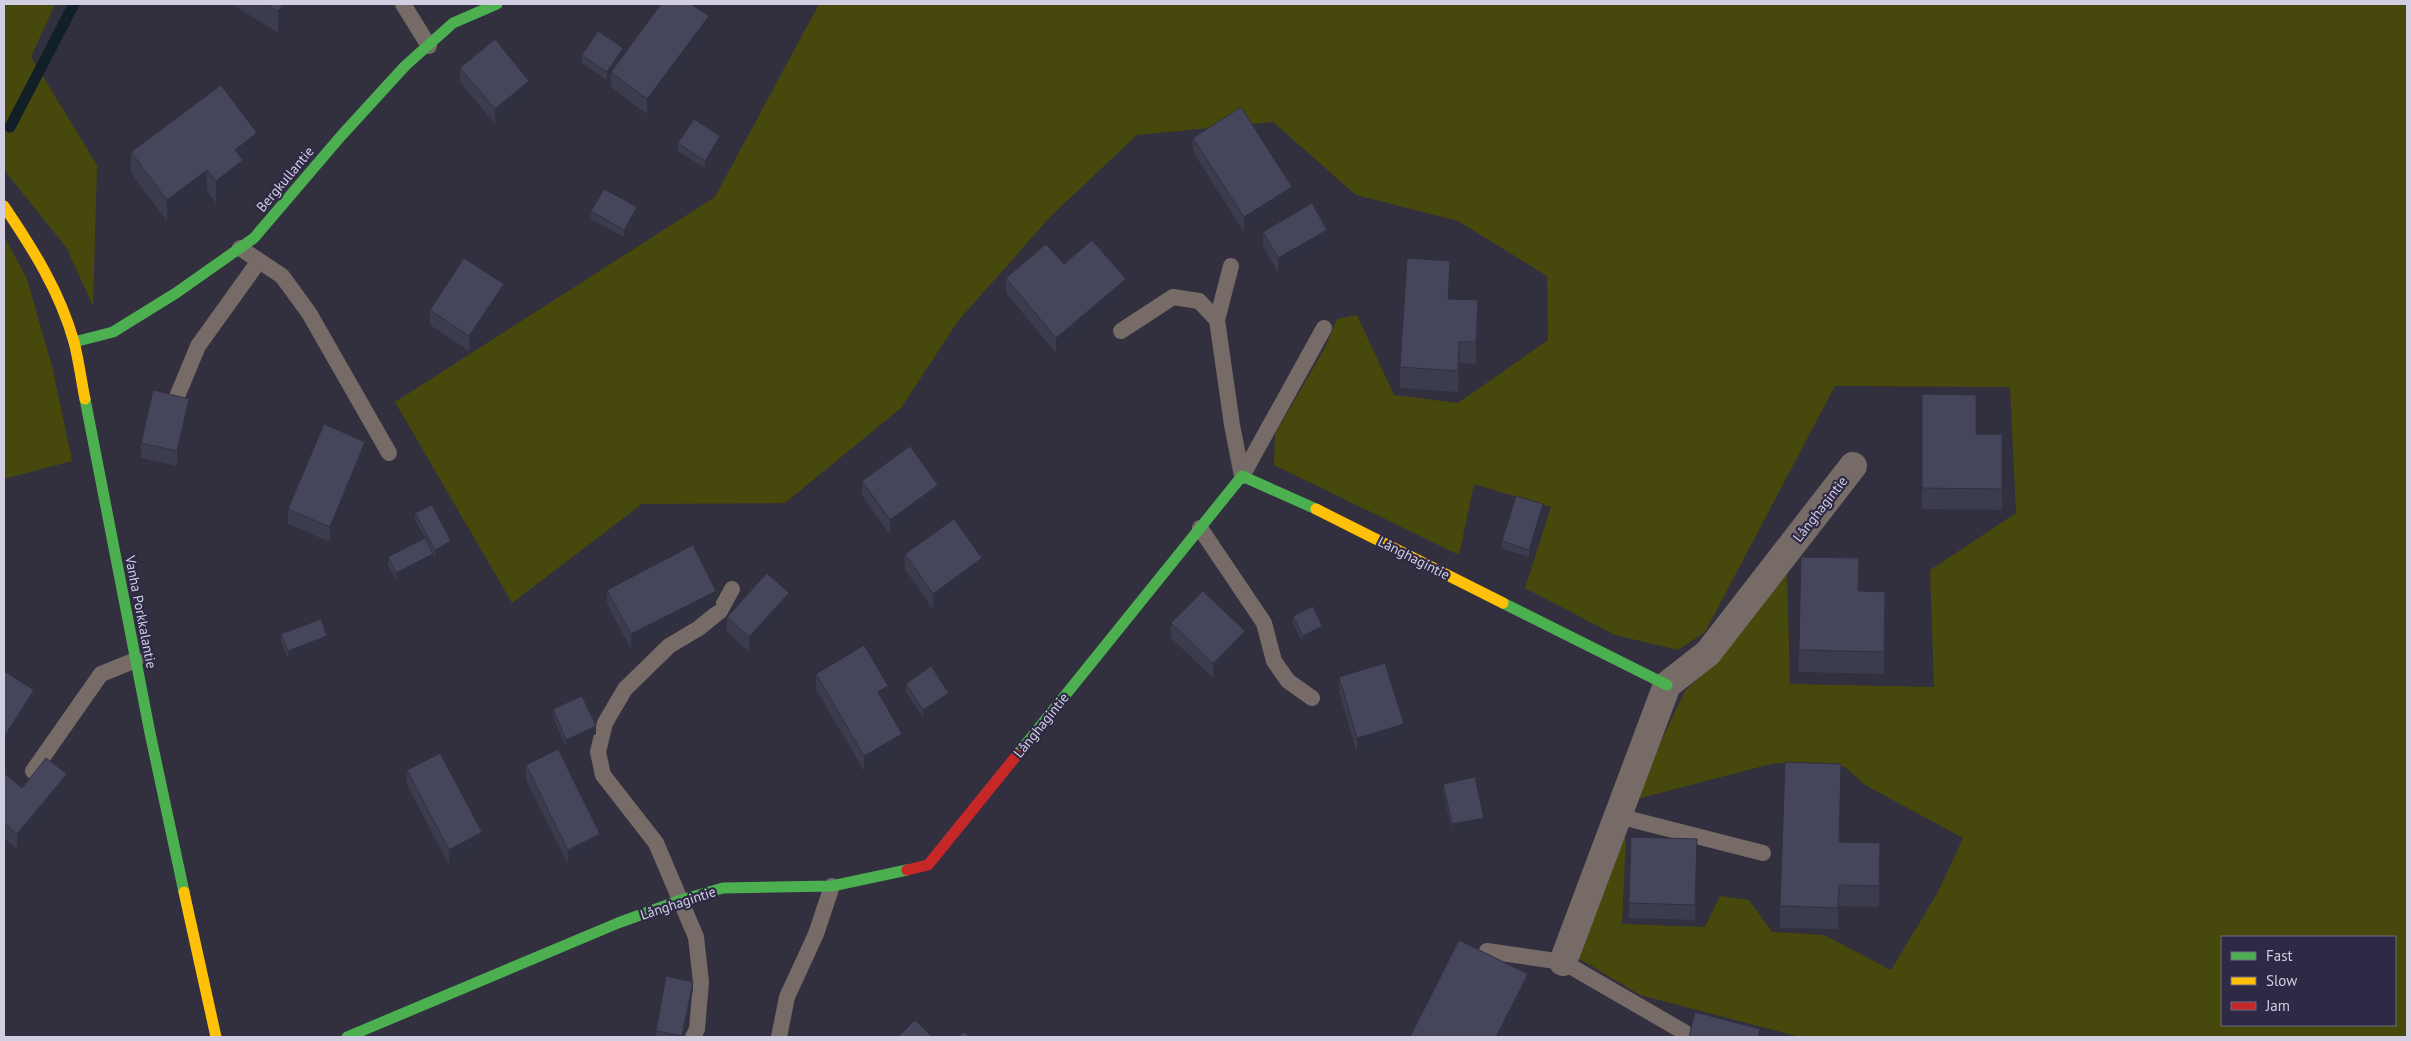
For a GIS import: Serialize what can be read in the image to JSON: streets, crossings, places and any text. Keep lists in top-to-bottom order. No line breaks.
{"streets":{"street":["Bergkullantie","Långhagintie","Vanha Porkkalantie"]},"crossings":[["Bergkullantie","Vanha Porkkalantie"]],"legend":["Fast","Slow","Jam"]}
